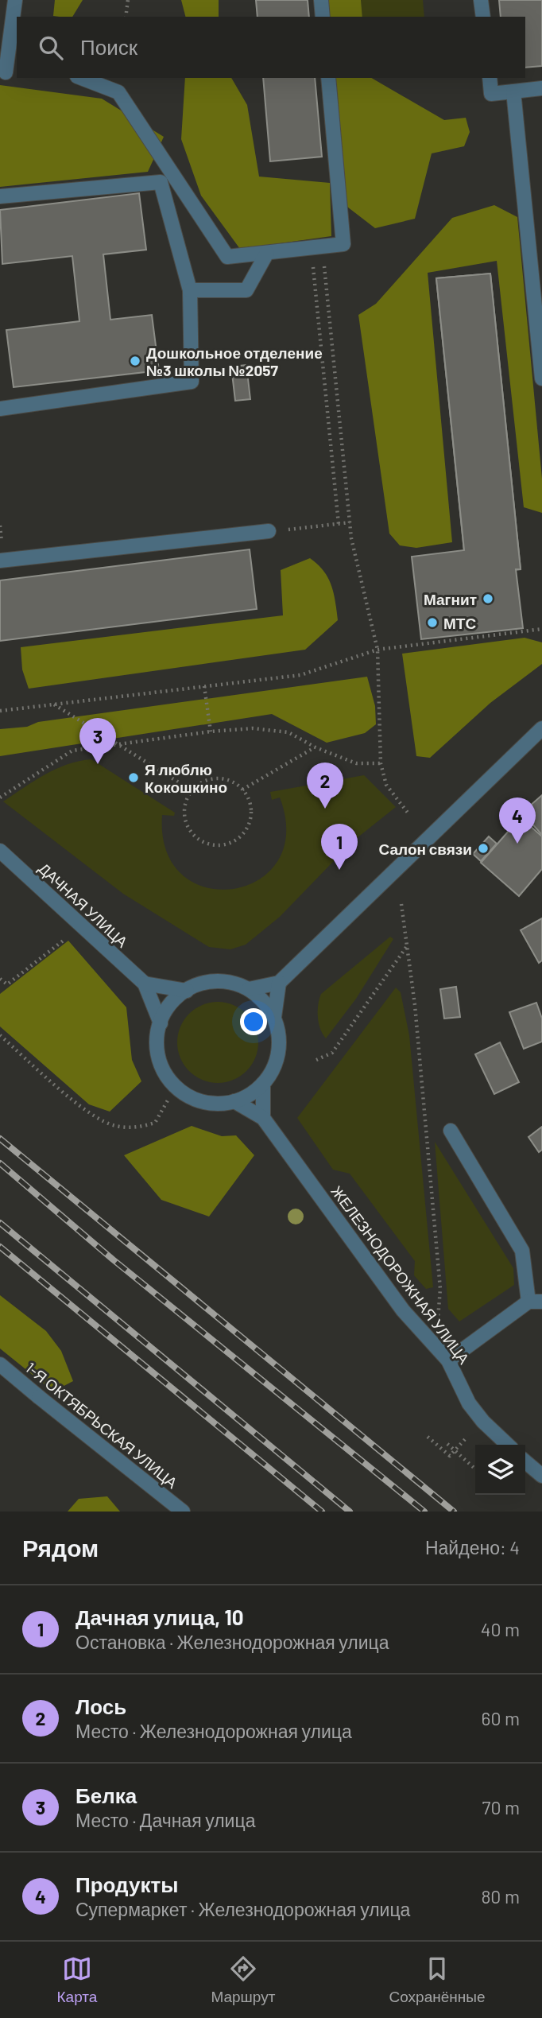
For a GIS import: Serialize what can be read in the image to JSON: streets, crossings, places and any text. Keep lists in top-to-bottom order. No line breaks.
{"streets":{"street":["ДАЧНАЯ УЛИЦА","ЖЕЛЕЗНОДОРОЖНАЯ УЛИЦА","1-Я ОКТЯБРЬСКАЯ УЛИЦА"]},"crossings":[["ДАЧНАЯ УЛИЦА","ЖЕЛЕЗНОДОРОЖНАЯ УЛИЦА"]],"places":["Дошкольное отделение №3 школы №2057","Магнит","МТС","Я люблю Кокошкино","Салон связи"],"page":{"search":"Поиск","pins":["3","2","4","1"],"heading":["Рядом","Найдено: 4"],"list":[{"mark":"1","name":"Дачная улица, 10","note":"Остановка · Железнодорожная улица","value":"40 m"},{"mark":"2","name":"Лось","note":"Место · Железнодорожная улица","value":"60 m"},{"mark":"3","name":"Белка","note":"Место · Дачная улица","value":"70 m"},{"mark":"4","name":"Продукты","note":"Супермаркет · Железнодорожная улица","value":"80 m"}],"nav":["Карта","Маршрут","Сохранённые"]}}
